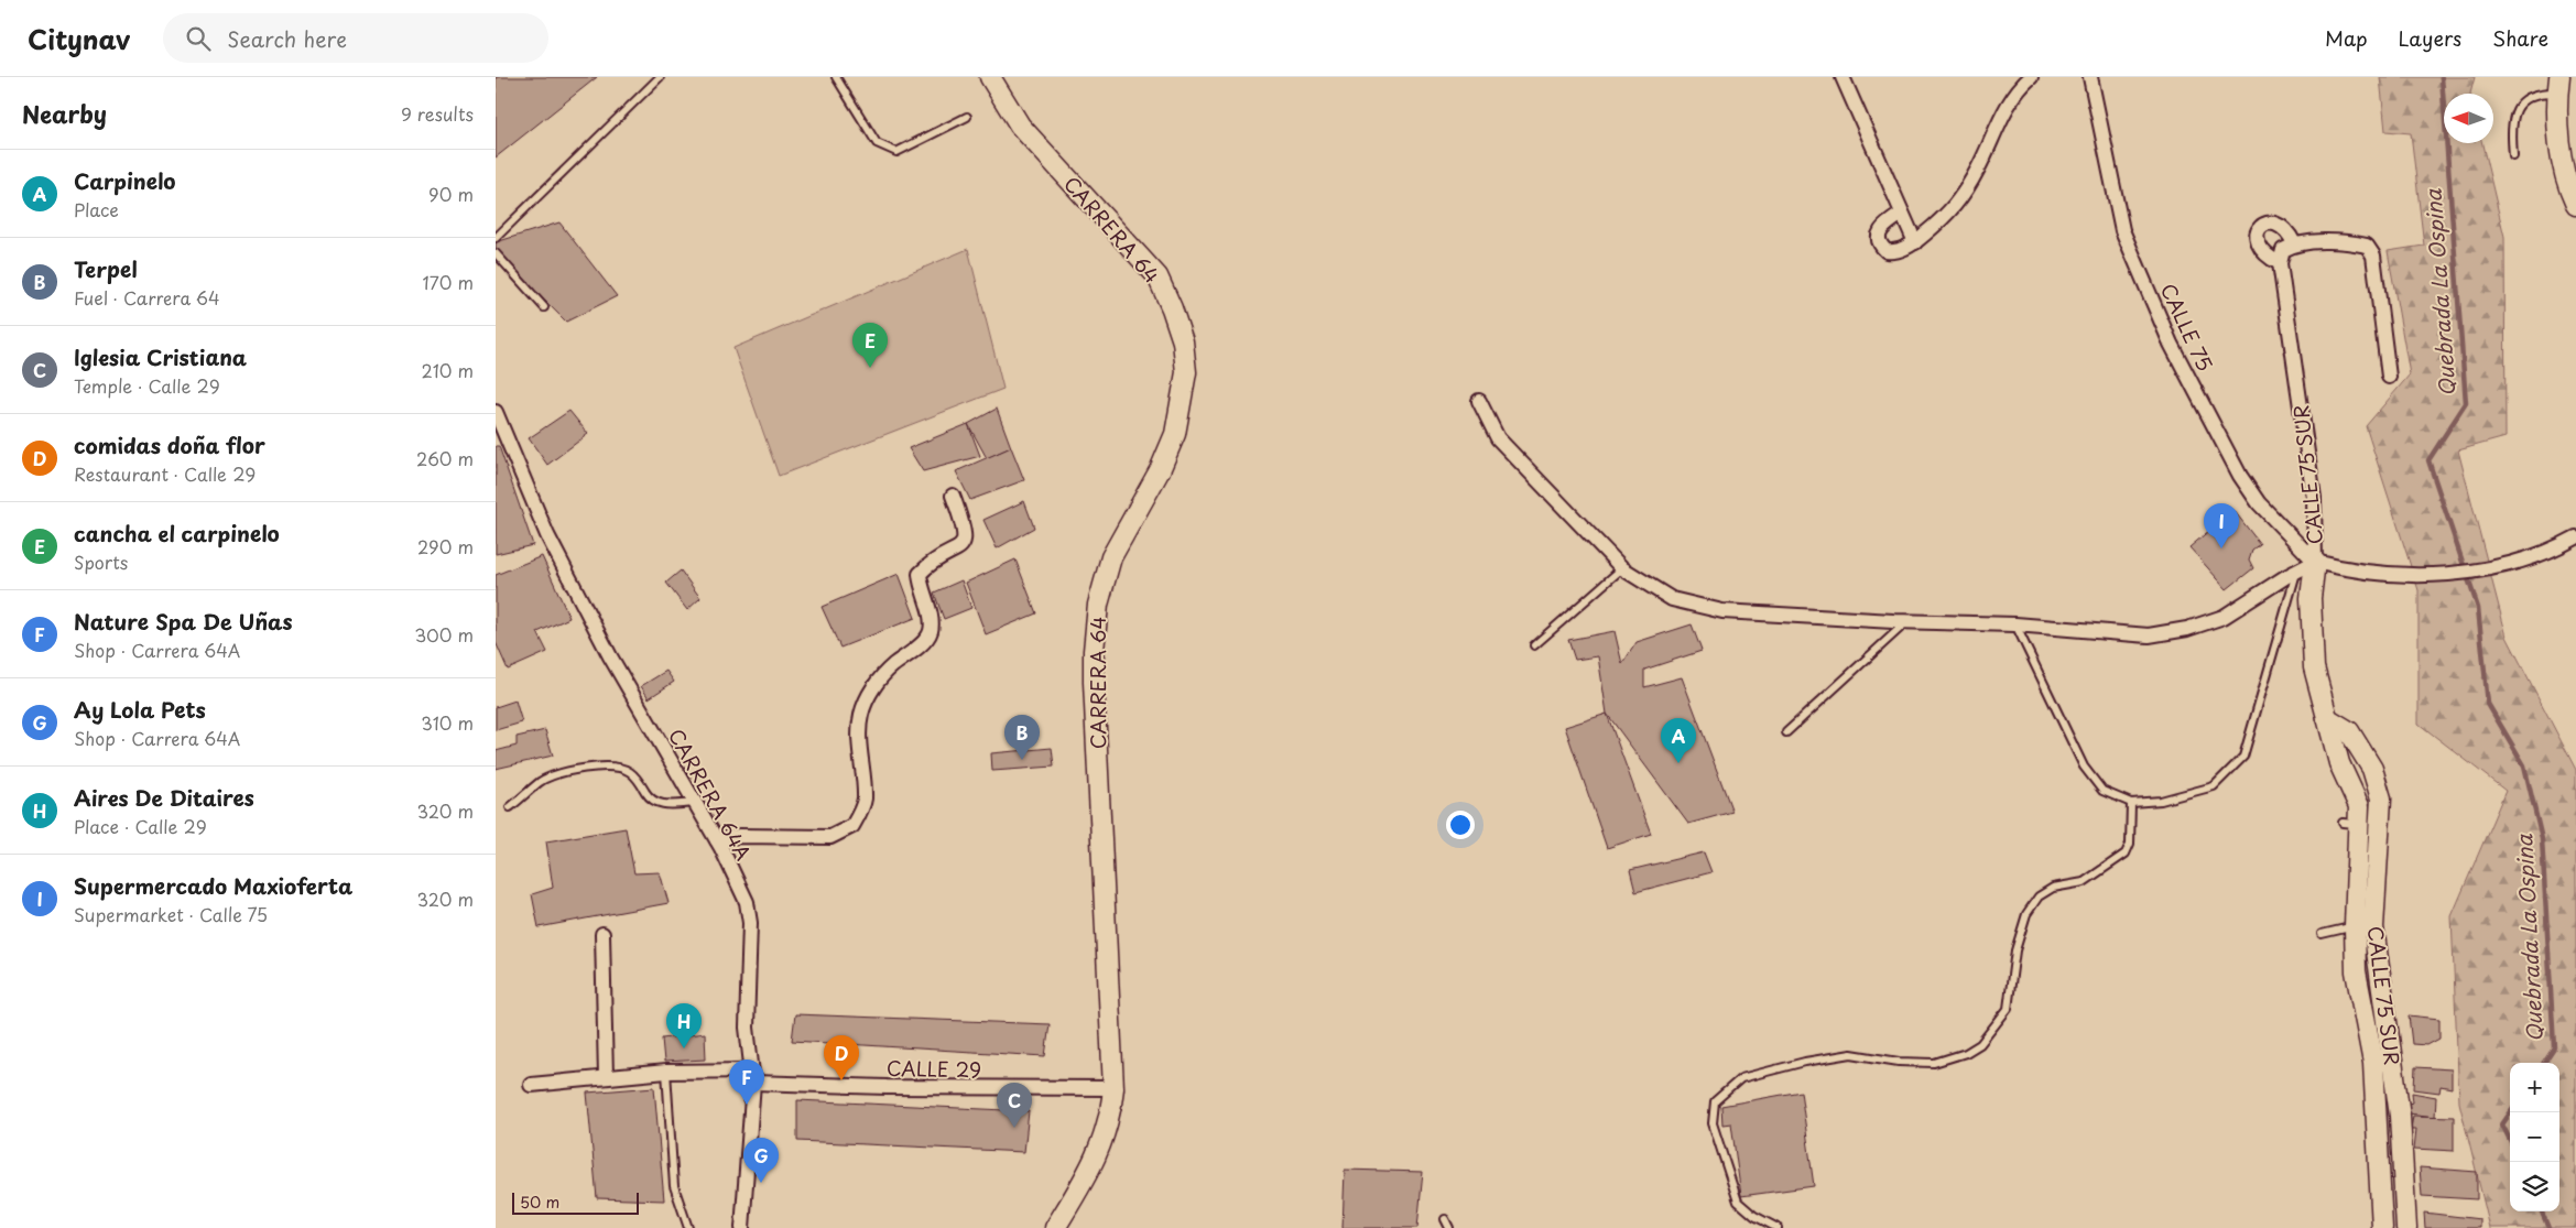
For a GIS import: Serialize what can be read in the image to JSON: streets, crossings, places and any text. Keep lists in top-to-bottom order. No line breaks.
{"streets":{"street":["CARRERA 64","CALLE 75","CALLE 75 SUR","CARRERA 64A","CALLE 29"]},"crossings":[["CARRERA 64","CALLE 29"],["CALLE 75","CALLE 75 SUR"],["CARRERA 64A","CALLE 29"]],"water":["Quebrada La Ospina"],"scale_bar":"50 m","north":"left","page":{"header":"Citynav","search":"Search here","nav":["Map","Layers","Share"],"heading":["Nearby","9 results"],"list":[{"mark":"A","name":"Carpinelo","note":"Place","value":"90 m"},{"mark":"B","name":"Terpel","note":"Fuel · Carrera 64","value":"170 m"},{"mark":"C","name":"Iglesia Cristiana","note":"Temple · Calle 29","value":"210 m"},{"mark":"D","name":"comidas doña flor","note":"Restaurant · Calle 29","value":"260 m"},{"mark":"E","name":"cancha el carpinelo","note":"Sports","value":"290 m"},{"mark":"F","name":"Nature Spa De Uñas","note":"Shop · Carrera 64A","value":"300 m"},{"mark":"G","name":"Ay Lola Pets","note":"Shop · Carrera 64A","value":"310 m"},{"mark":"H","name":"Aires De Ditaires","note":"Place · Calle 29","value":"320 m"},{"mark":"I","name":"Supermercado Maxioferta","note":"Supermarket · Calle 75","value":"320 m"}],"pins":["E","I","B","A","H","D","F","C","G"],"map_buttons":["+","−"],"scale":"50 m"}}
